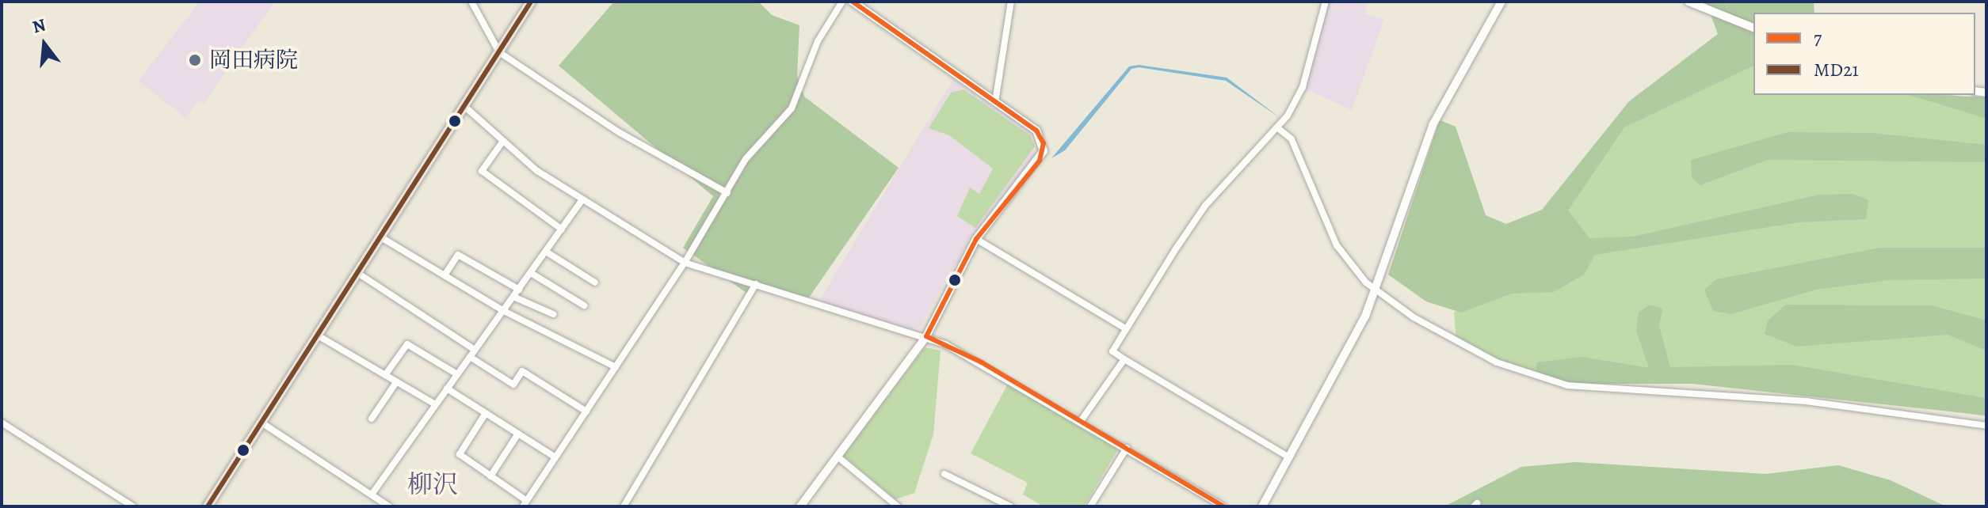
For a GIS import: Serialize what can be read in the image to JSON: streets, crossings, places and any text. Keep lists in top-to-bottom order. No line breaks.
{"districts":["柳沢"],"places":["岡田病院"],"lines":["transit line 7","transit line MD21"],"legend":["7","MD21"],"north":"top"}
